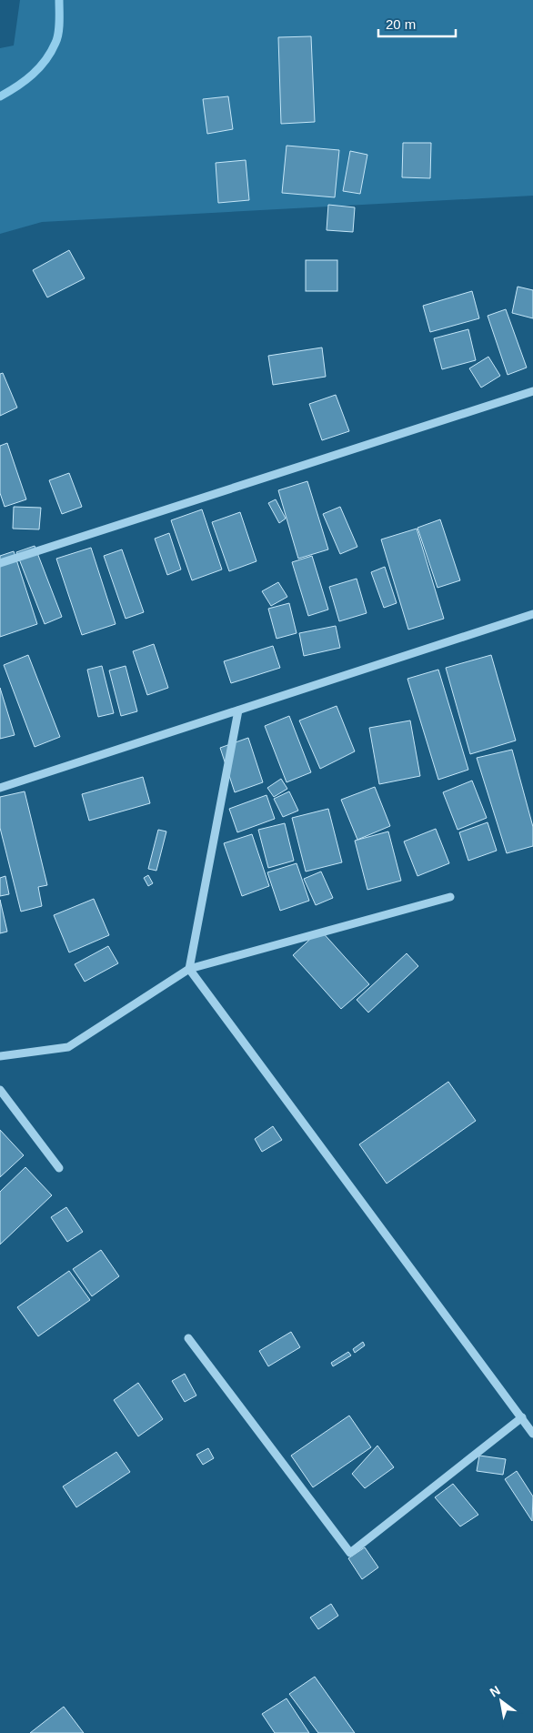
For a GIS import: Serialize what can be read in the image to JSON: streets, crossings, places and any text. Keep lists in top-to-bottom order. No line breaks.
{"scale_bar":"20 m","north":"top left"}
